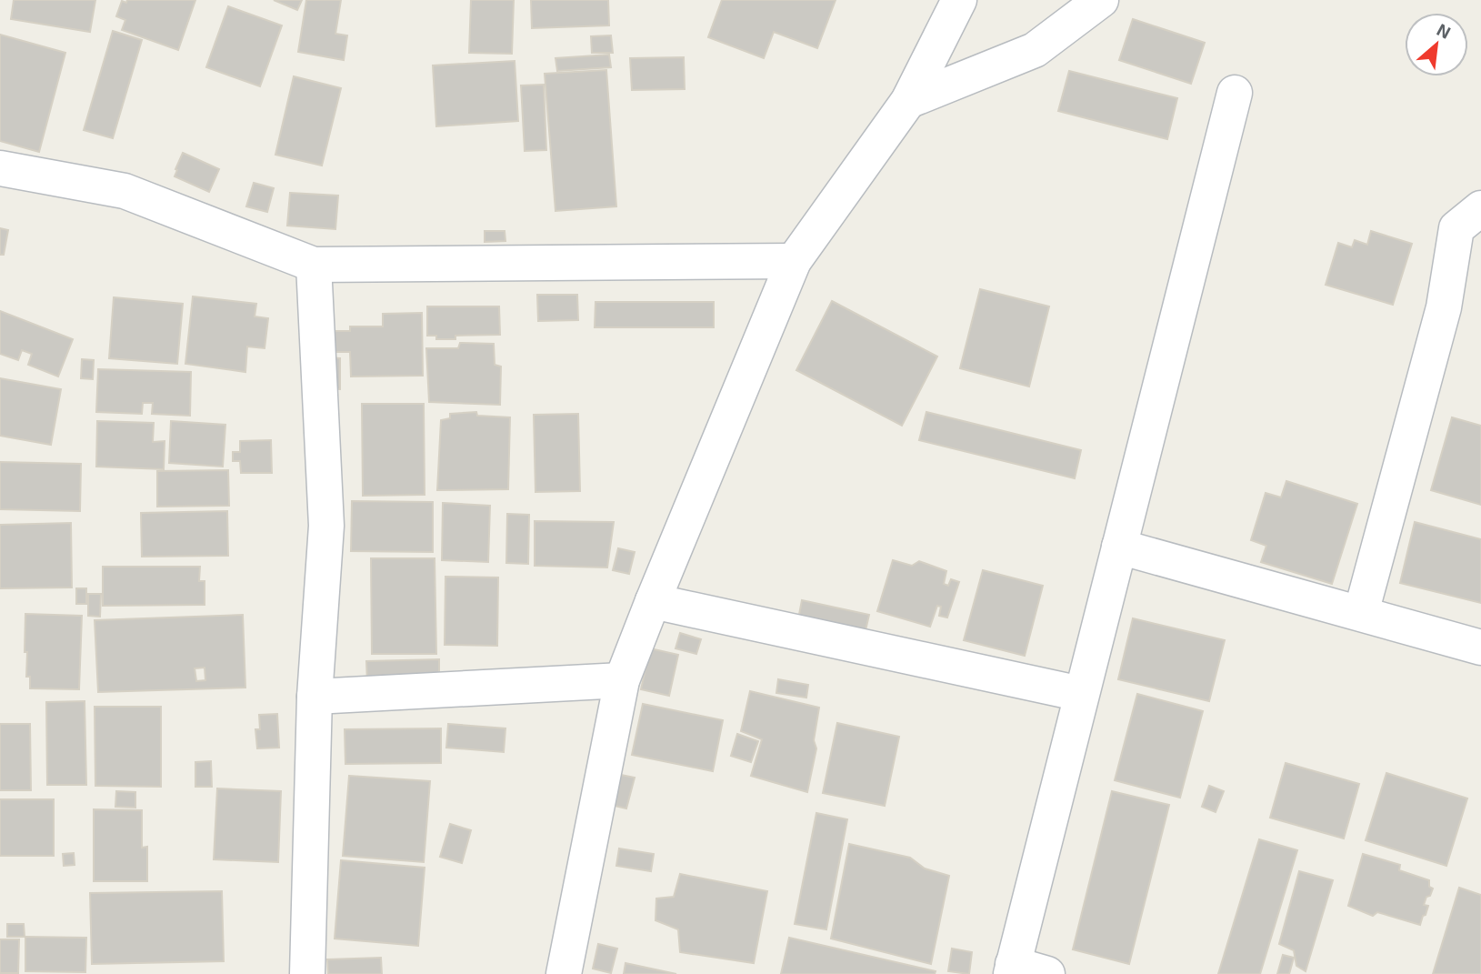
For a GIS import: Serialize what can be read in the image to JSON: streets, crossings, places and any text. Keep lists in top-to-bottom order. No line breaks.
{"north":"top right"}
